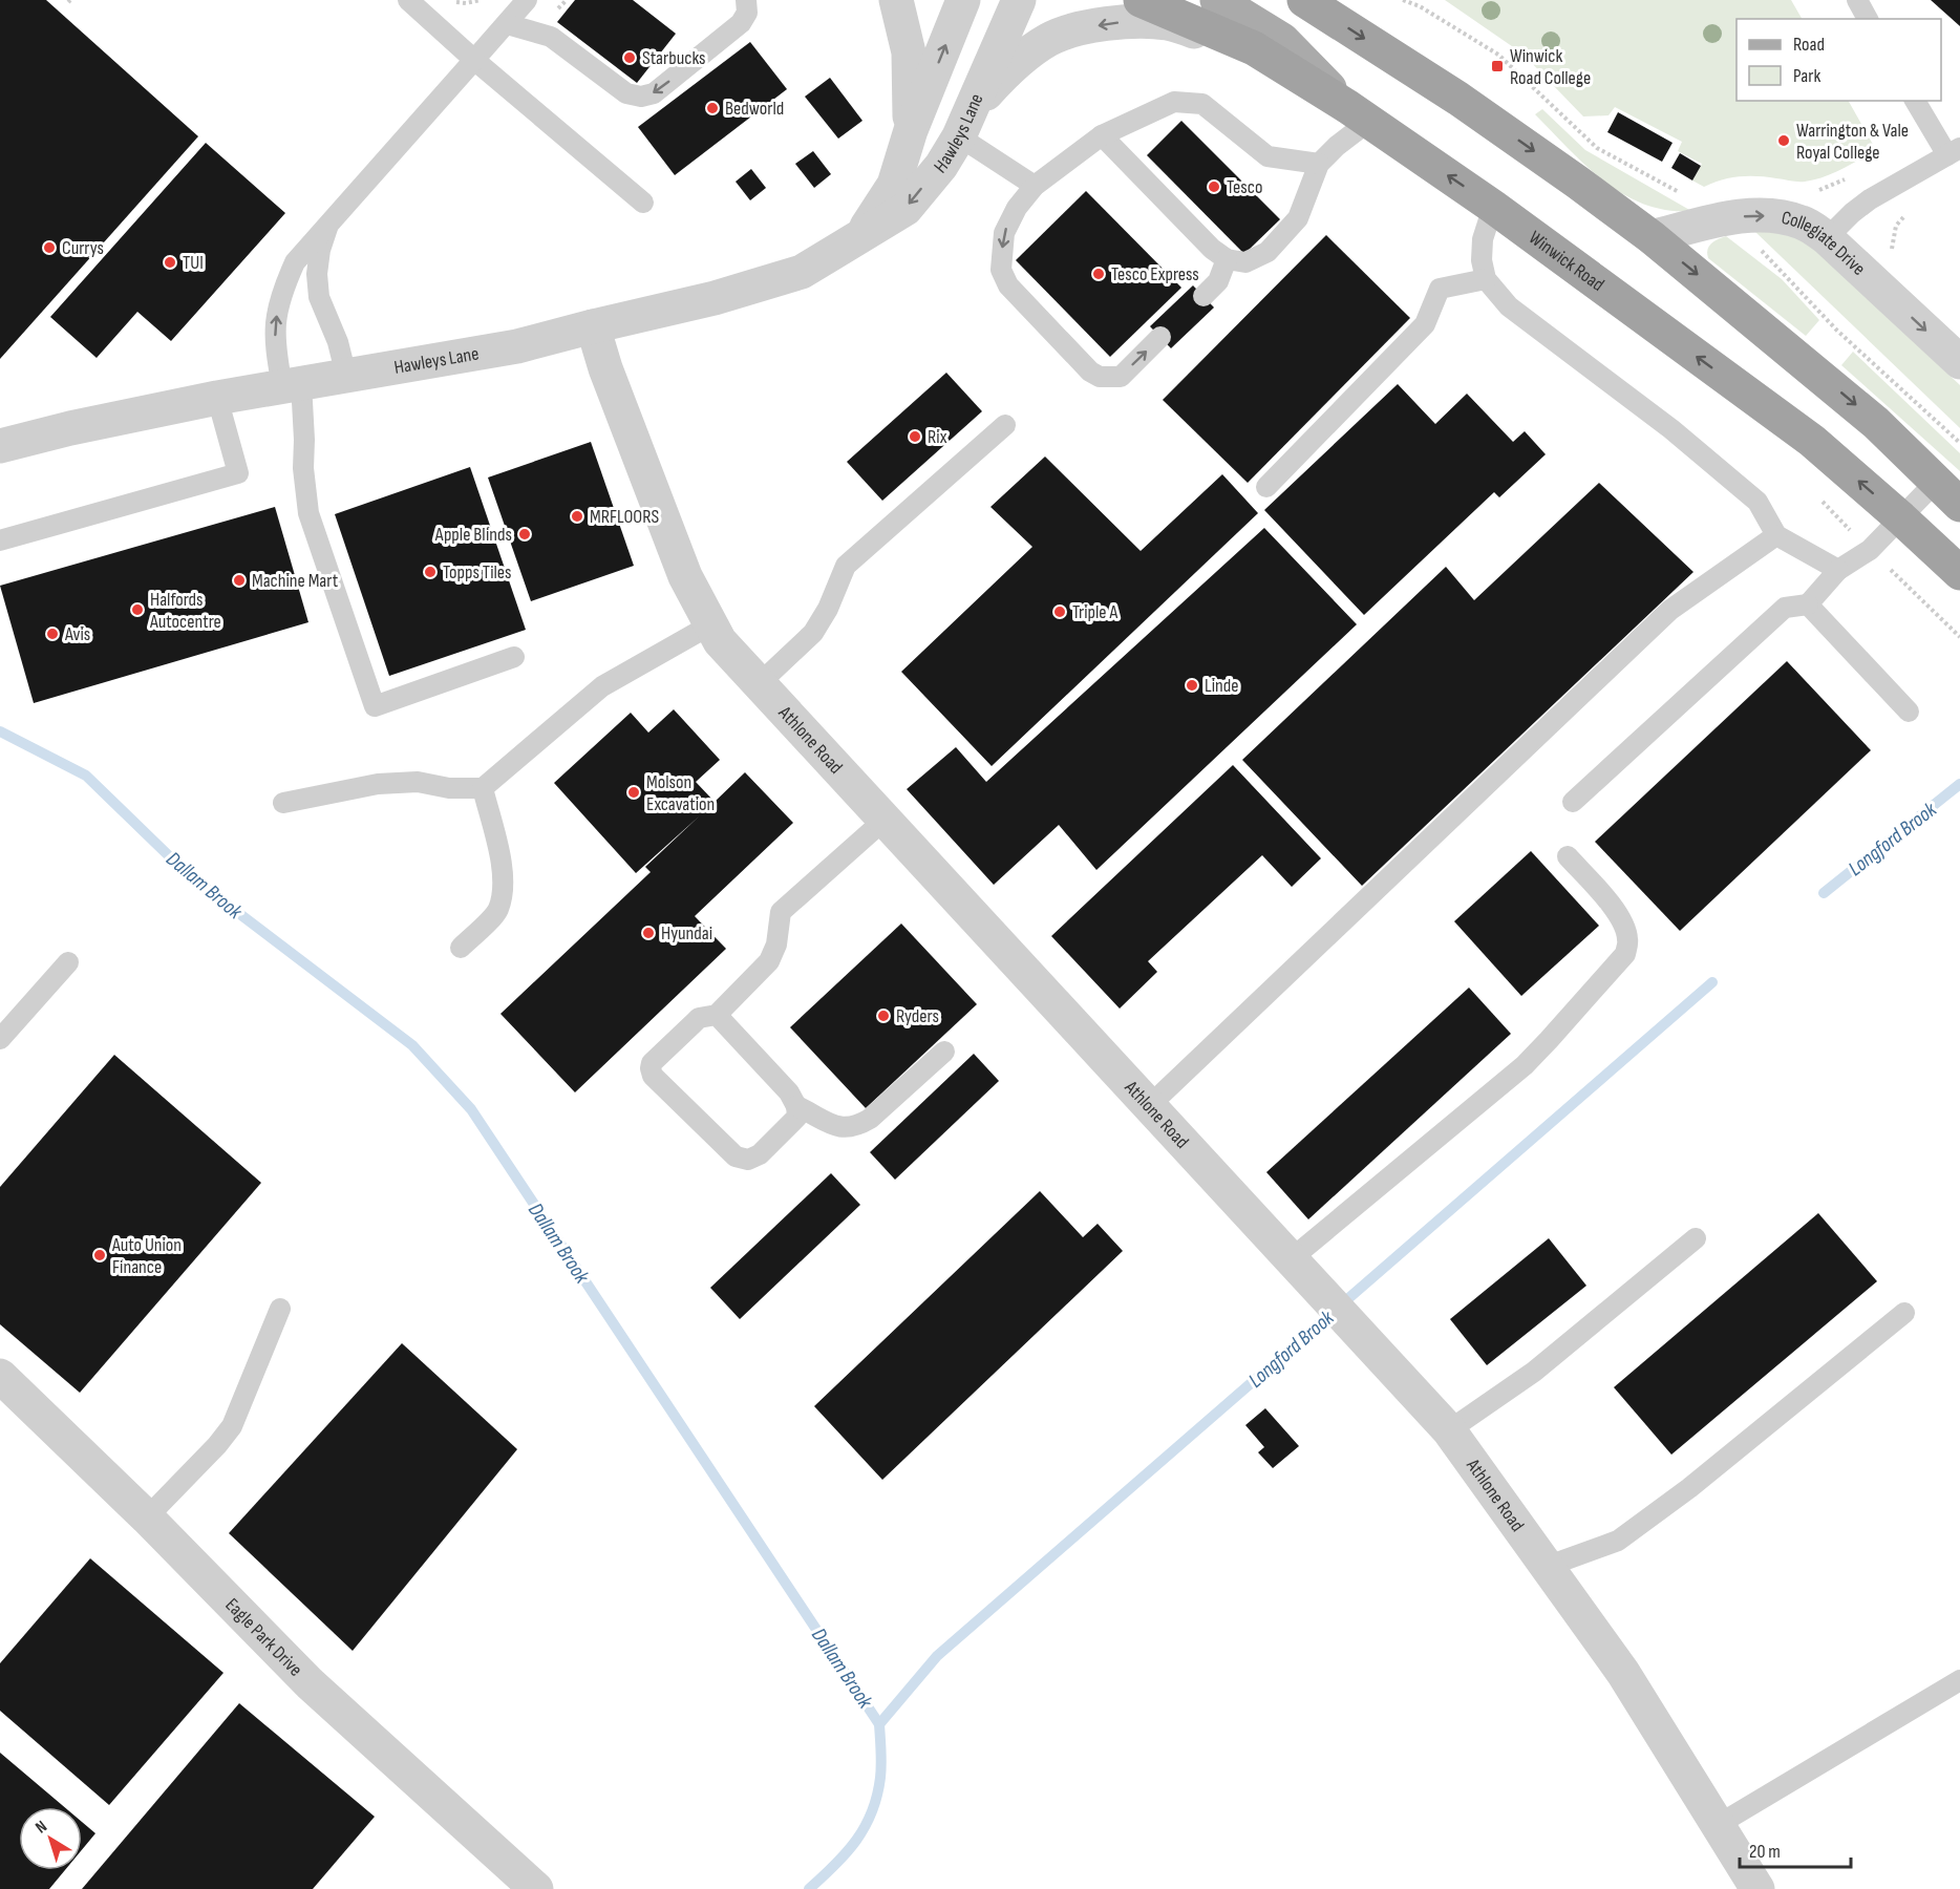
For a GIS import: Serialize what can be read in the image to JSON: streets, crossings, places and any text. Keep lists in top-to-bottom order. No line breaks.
{"streets":{"highway":["Winwick Road"],"street":["Hawleys Lane","Collegiate Drive","Athlone Road","Eagle Park Drive"]},"crossings":[["Hawleys Lane","Athlone Road"]],"one_way":["Collegiate Drive"],"water":["Longford Brook","Dallam Brook"],"places":{"other":["Starbucks","Bedworld","Warrington & Vale Royal College","Tesco","Currys","TUI","Tesco Express","Rix","MRFLOORS","Apple Blinds","Topps Tiles","Machine Mart","Halfords Autocentre","Triple A","Avis","Linde","Molson Excavation","Hyundai","Ryders","Auto Union Finance"],"transit":["Winwick Road College"]},"legend":["Road","Park"],"scale_bar":"20 m","north":"top left"}
